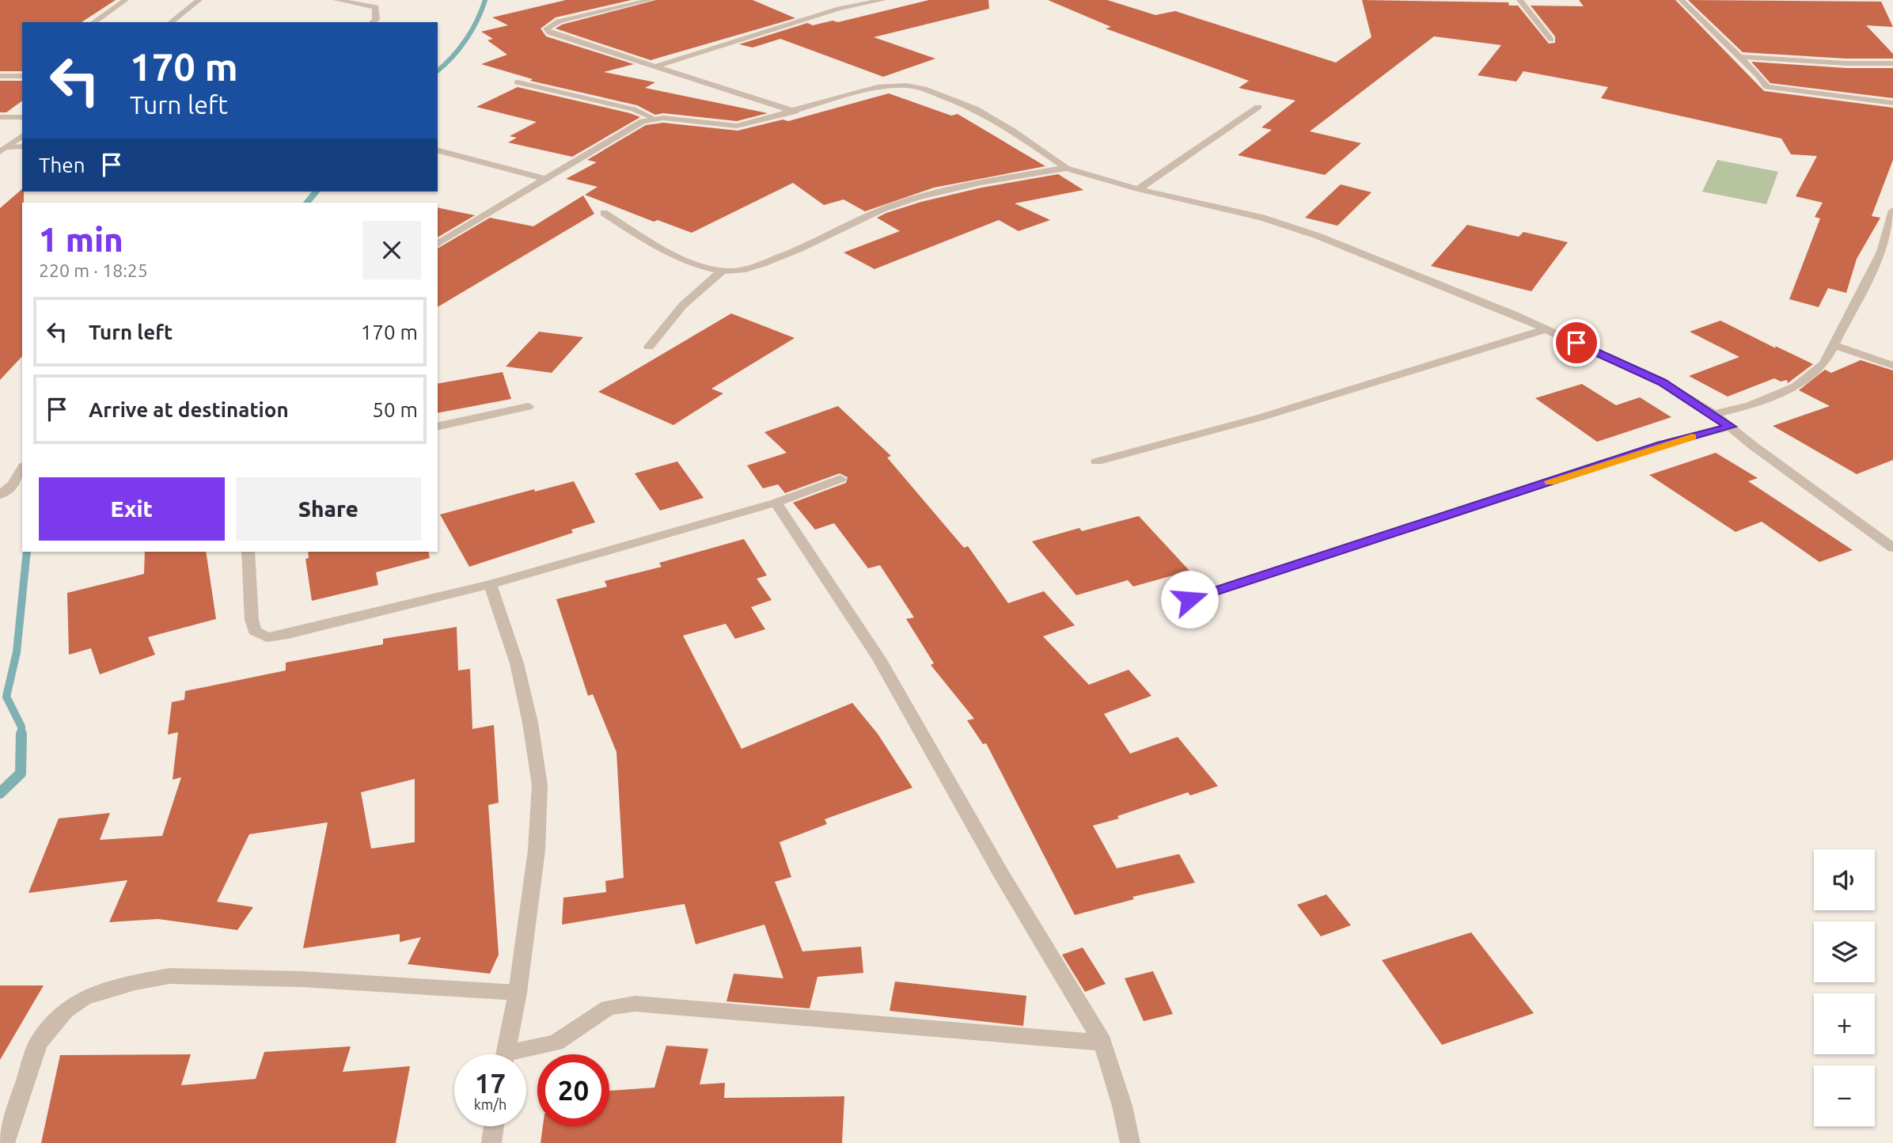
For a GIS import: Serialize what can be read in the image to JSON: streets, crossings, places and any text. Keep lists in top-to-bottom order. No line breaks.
{"page":{"turn":["170 m","Turn left"],"then":"Then","heading":["1 min","220 m · 18:25"],"list":[{"name":"Turn left","value":"170 m"},{"name":"Arrive at destination","value":"50 m"}],"buttons":["Exit","Share"],"map_buttons":["+","−"],"speed":"17 km/h","limit":"20"}}
